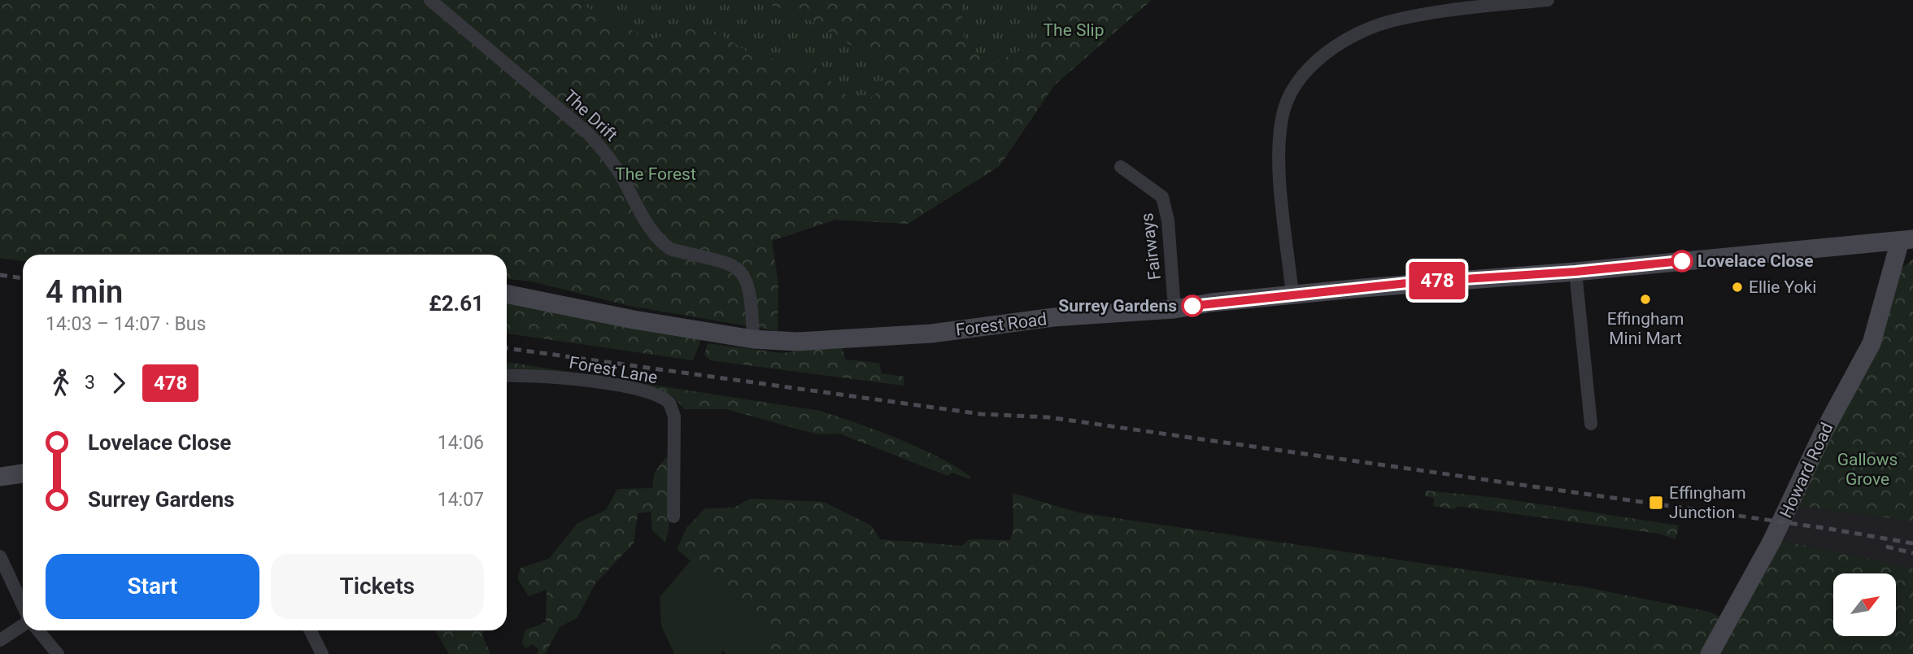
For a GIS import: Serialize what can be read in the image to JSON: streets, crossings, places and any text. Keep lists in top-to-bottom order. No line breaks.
{"streets":{"street":["The Drift","Fairways","Forest Road","Forest Lane","Howard Road"]},"crossings":[["The Drift","Forest Road"],["Fairways","Forest Road"],["Forest Road","Howard Road"]],"parks":["The Slip","The Forest","Gallows Grove"],"places":{"other":["Lovelace Close","Ellie Yoki","Effingham Mini Mart","Surrey Gardens"],"transit":["Effingham Junction"]},"lines":["bus line 478"],"north":"top right","page":{"on_map":"478","heading":["4 min","14:03 – 14:07 · Bus","£2.61"],"legs":["3","478"],"list":[{"name":"Lovelace Close","value":"14:06"},{"name":"Surrey Gardens","value":"14:07"}],"buttons":["Start","Tickets"]}}
